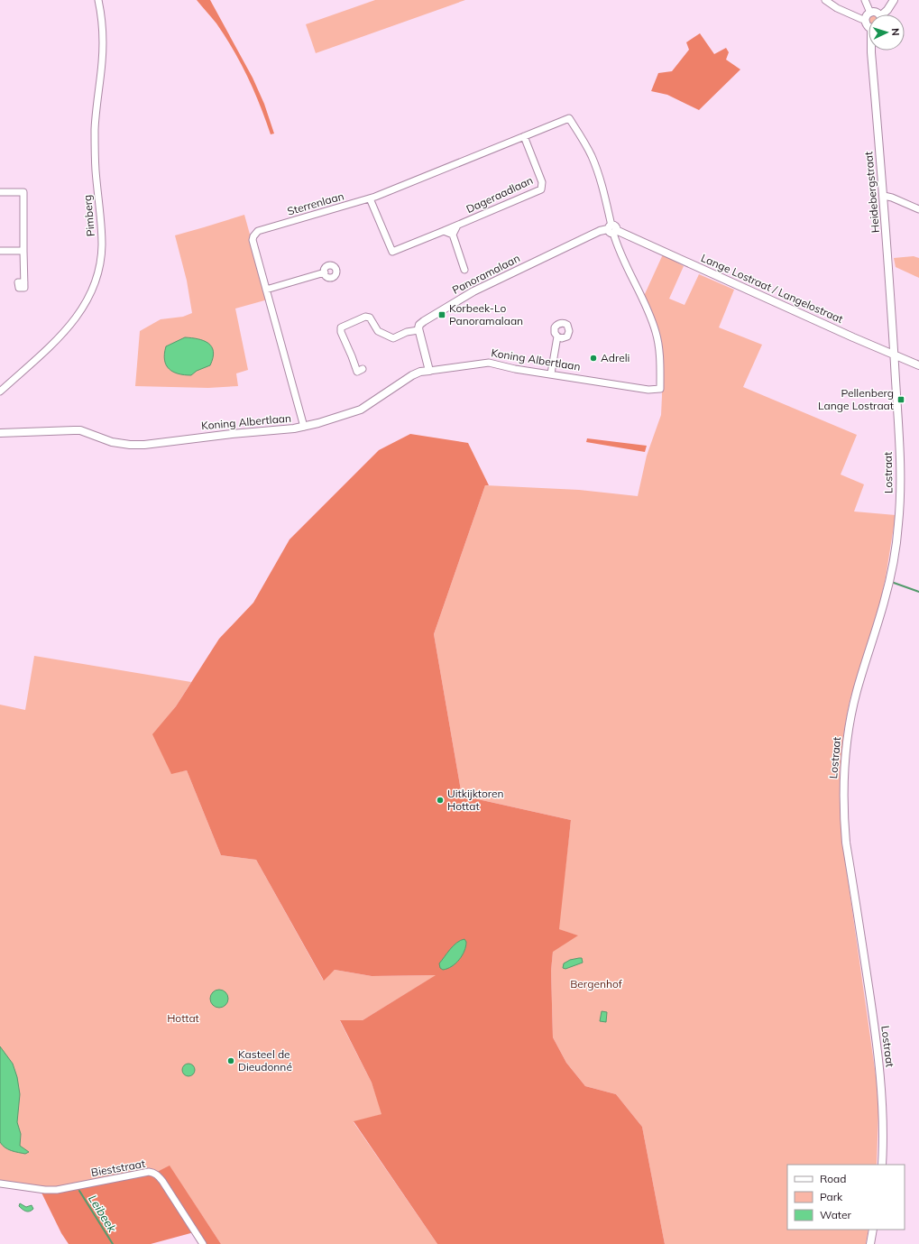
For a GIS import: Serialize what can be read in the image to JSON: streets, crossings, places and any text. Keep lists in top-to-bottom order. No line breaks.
{"streets":{"street":["Heidebergstraat","Dageraadlaan","Sterrenlaan","Pimberg","Panoramalaan","Lange Lostraat / Langelostraat","Koning Albertlaan","Lostraat","Bieststraat"]},"crossings":[["Heidebergstraat","Lange Lostraat / Langelostraat"],["Heidebergstraat","Lostraat"],["Dageraadlaan","Sterrenlaan"],["Sterrenlaan","Panoramalaan"],["Sterrenlaan","Lange Lostraat / Langelostraat"],["Sterrenlaan","Koning Albertlaan"],["Panoramalaan","Lange Lostraat / Langelostraat"],["Panoramalaan","Koning Albertlaan"],["Lange Lostraat / Langelostraat","Koning Albertlaan"],["Lange Lostraat / Langelostraat","Lostraat"]],"water":["Leibeek"],"parks":["Bergenhof","Hottat"],"places":{"transit":["Korbeek-Lo Panoramalaan","Pellenberg Lange Lostraat"],"other":["Adreli","Uitkijktoren Hottat","Kasteel de Dieudonné"]},"legend":["Road","Park","Water"],"north":"right"}
